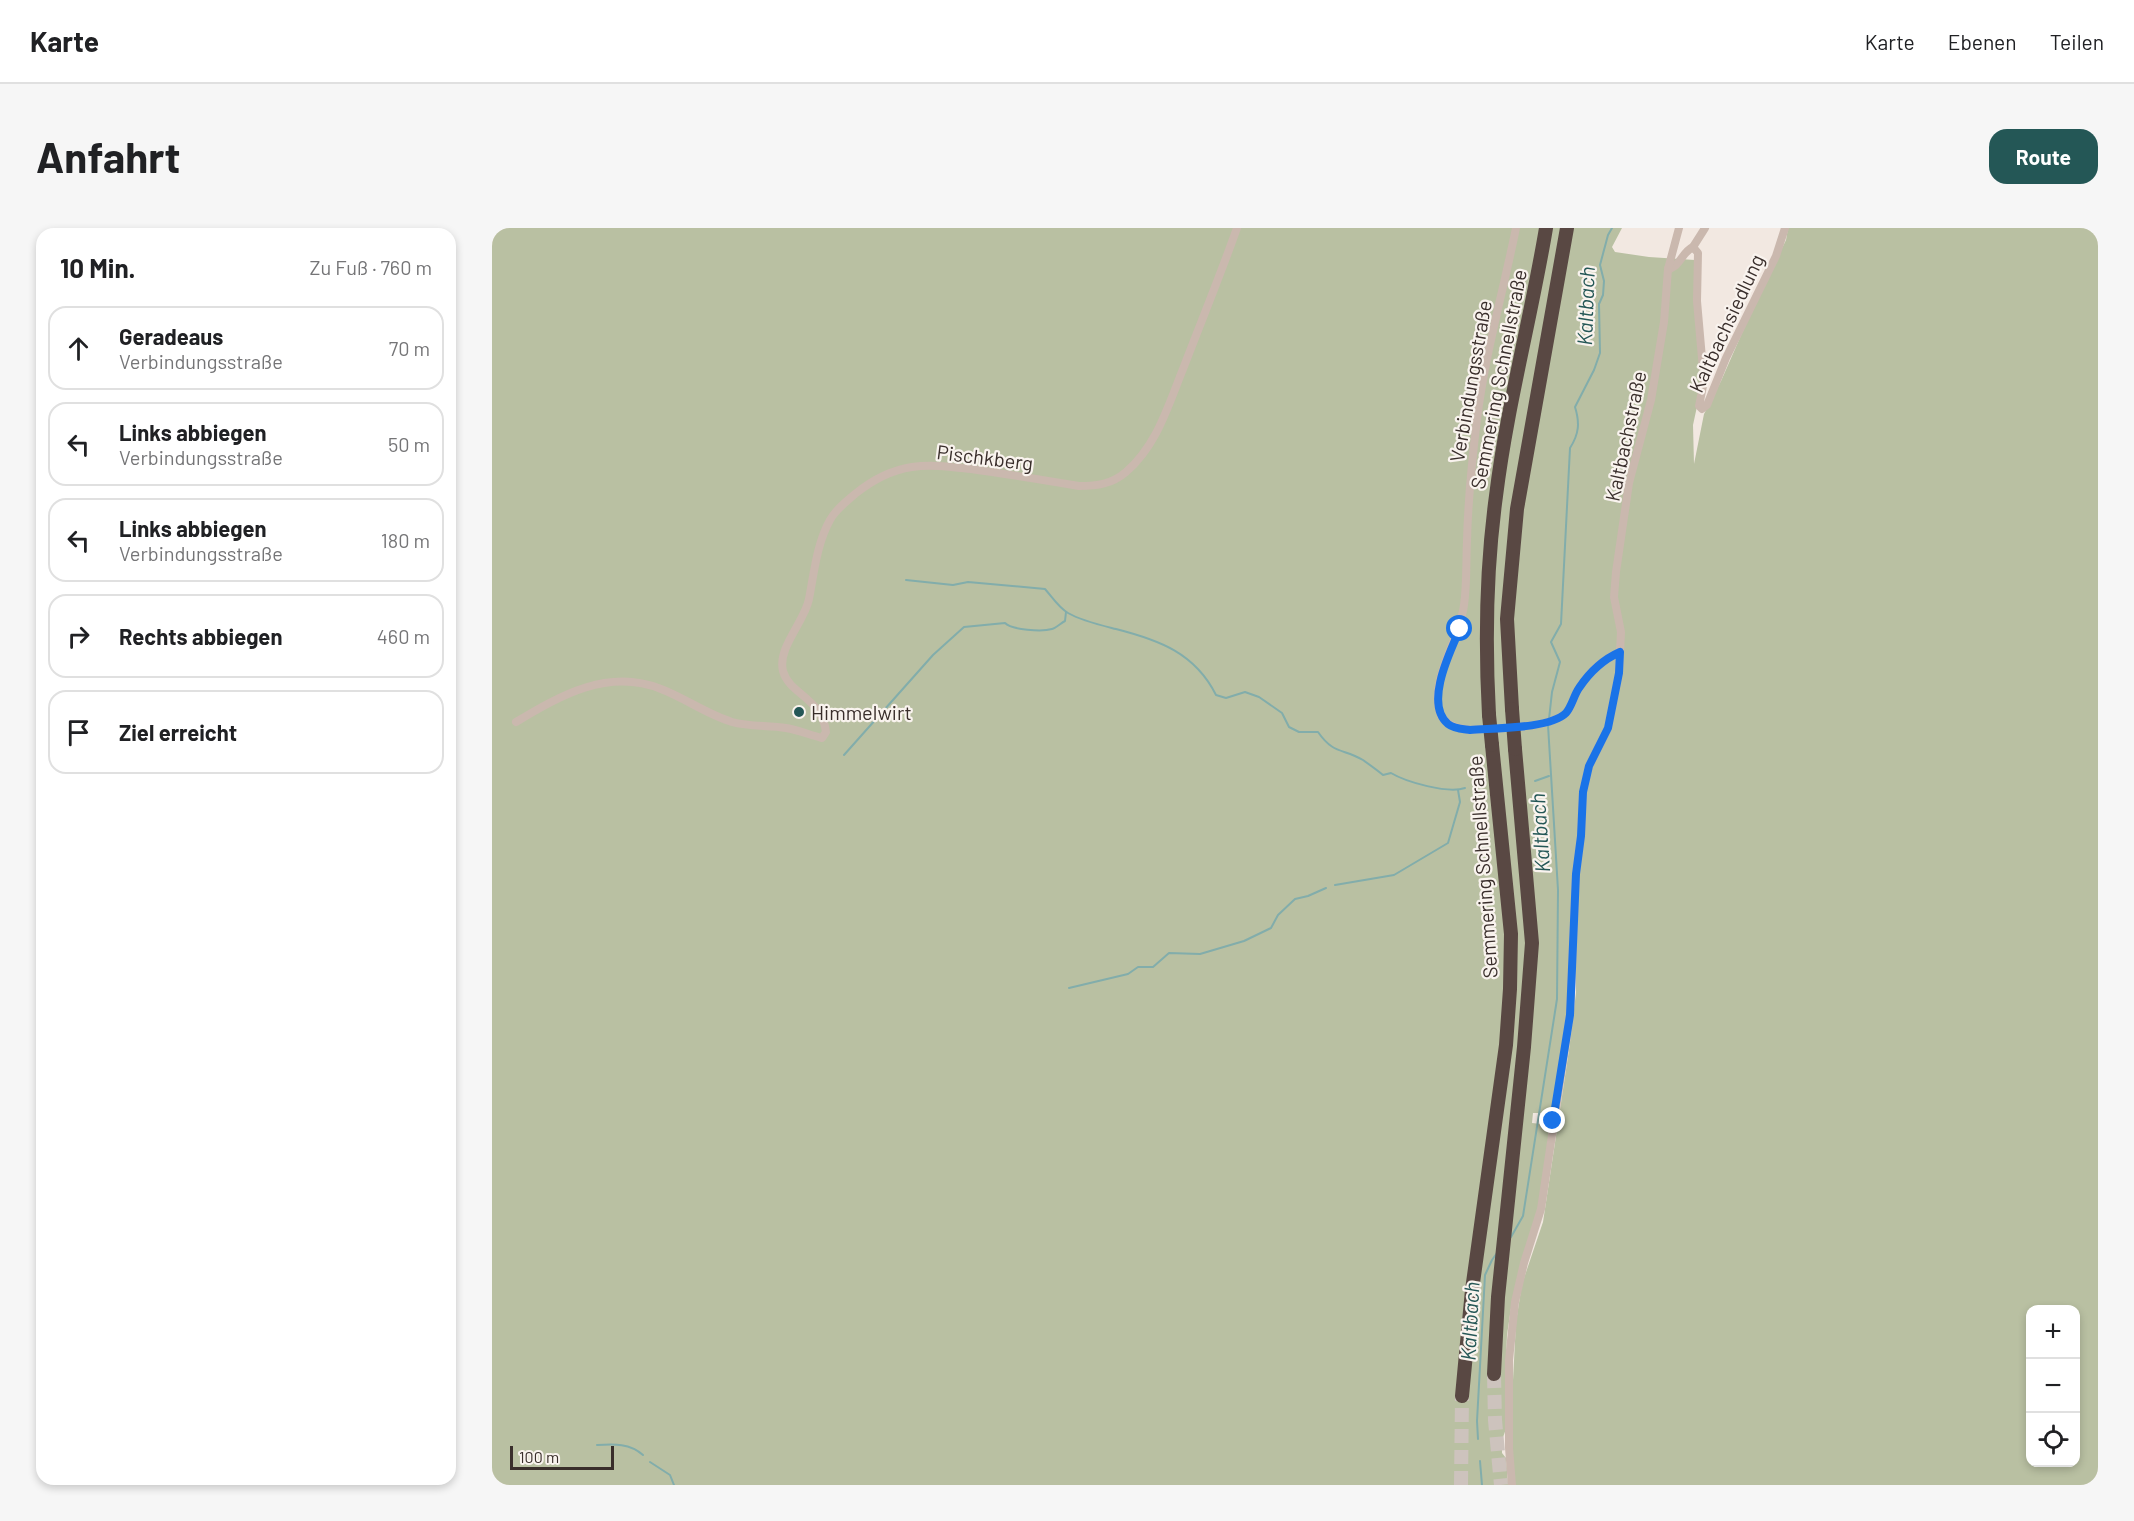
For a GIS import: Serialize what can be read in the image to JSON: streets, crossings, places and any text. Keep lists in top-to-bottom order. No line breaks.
{"streets":{"highway":["Semmering Schnellstraße"],"street":["Kaltbachsiedlung","Verbindungsstraße","Kaltbachstraße","Pischkberg"]},"crossings":[["Verbindungsstraße","Kaltbachstraße"]],"water":["Kaltbach"],"places":["Himmelwirt"],"scale_bar":"100 m","page":{"header":"Karte","nav":["Karte","Ebenen","Teilen"],"buttons":"Route","title":"Anfahrt","heading":["10 Min.","Zu Fuß · 760 m"],"list":[["Geradeaus","Verbindungsstraße","70 m"],["Links abbiegen","Verbindungsstraße","50 m"],["Links abbiegen","Verbindungsstraße","180 m"],["Rechts abbiegen","460 m"],"Ziel erreicht"],"map_buttons":["+","−"],"scale":"100 m"}}
